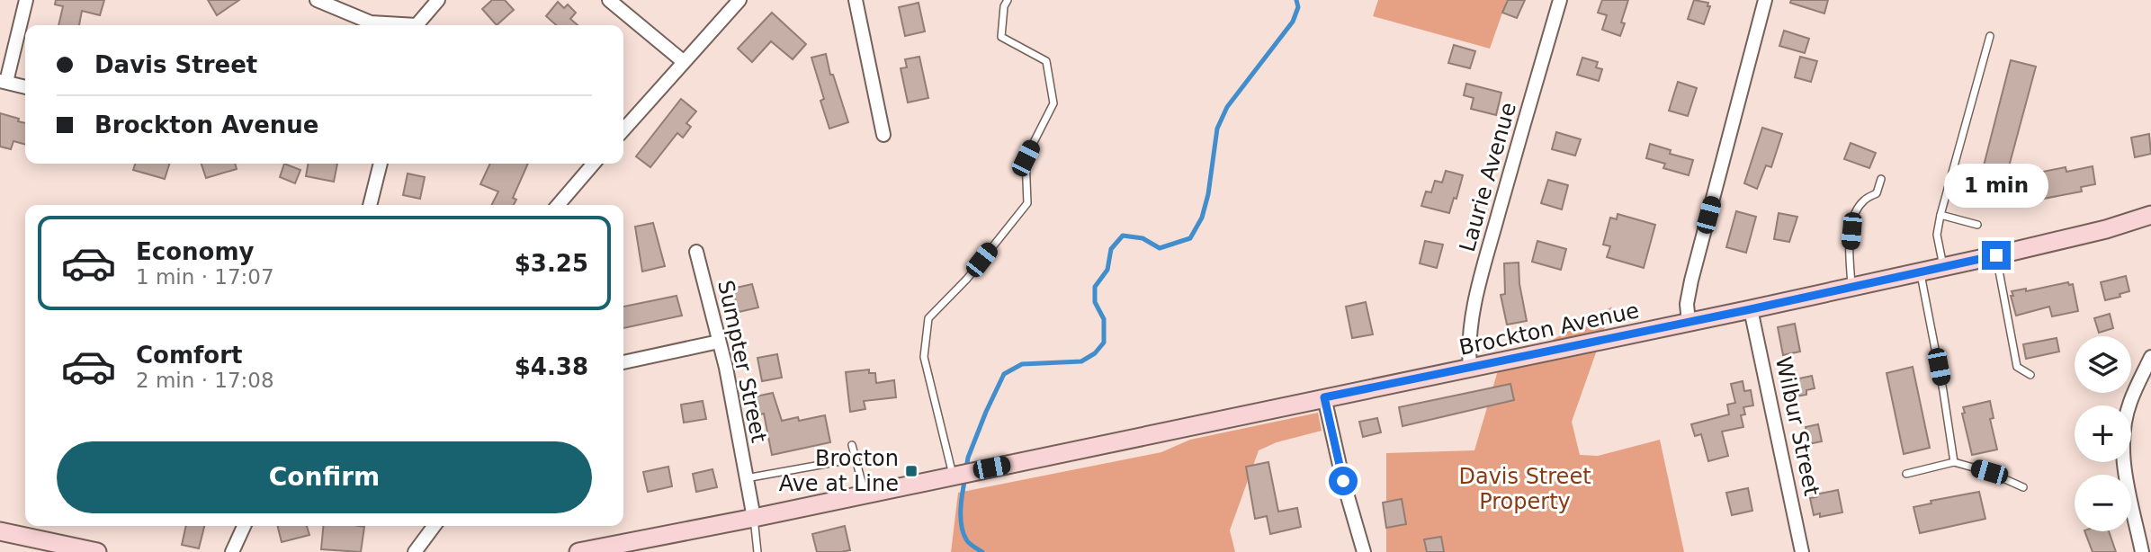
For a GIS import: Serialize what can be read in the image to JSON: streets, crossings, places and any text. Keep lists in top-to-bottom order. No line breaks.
{"streets":{"main road":["Brockton Avenue"],"street":["Laurie Avenue","Sumpter Street","Wilbur Street"]},"crossings":[["Laurie Avenue","Brockton Avenue"],["Brockton Avenue","Sumpter Street"],["Brockton Avenue","Wilbur Street"]],"parks":["Davis Street Property"],"places":{"transit":["Brocton Ave at Line"]},"page":{"banner":["Davis Street","Brockton Avenue"],"bubble":"1 min","list":[{"name":"Economy","note":"1 min · 17:07","value":"$3.25"},{"name":"Comfort","note":"2 min · 17:08","value":"$4.38"}],"map_buttons":["+","−"],"buttons":"Confirm"}}
